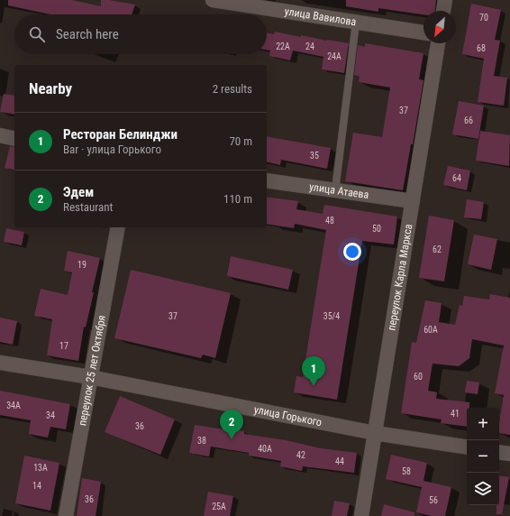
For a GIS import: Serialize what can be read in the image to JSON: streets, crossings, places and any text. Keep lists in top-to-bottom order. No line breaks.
{"streets":{"street":["улица Вавилова","улица Атаева","переулок Карла Маркса","переулок 25 лет Октября","улица Горького"]},"crossings":[["улица Атаева","переулок Карла Маркса"],["переулок Карла Маркса","улица Горького"],["переулок 25 лет Октября","улица Горького"]],"house_numbers":["70","22А","24","68","24А","37","66","35","64","48","50","62","19","37","35/4","60А","17","60","34А","41","34","36","38","40А","42","44","13А","58","14","36","56","25А"],"north":"bottom left","page":{"search":"Search here","heading":["Nearby","2 results"],"list":[{"mark":"1","name":"Ресторан Белинджи","note":"Bar · улица Горького","value":"70 m"},{"mark":"2","name":"Эдем","note":"Restaurant","value":"110 m"}],"pins":["1","2"],"map_buttons":["+","−"]}}
